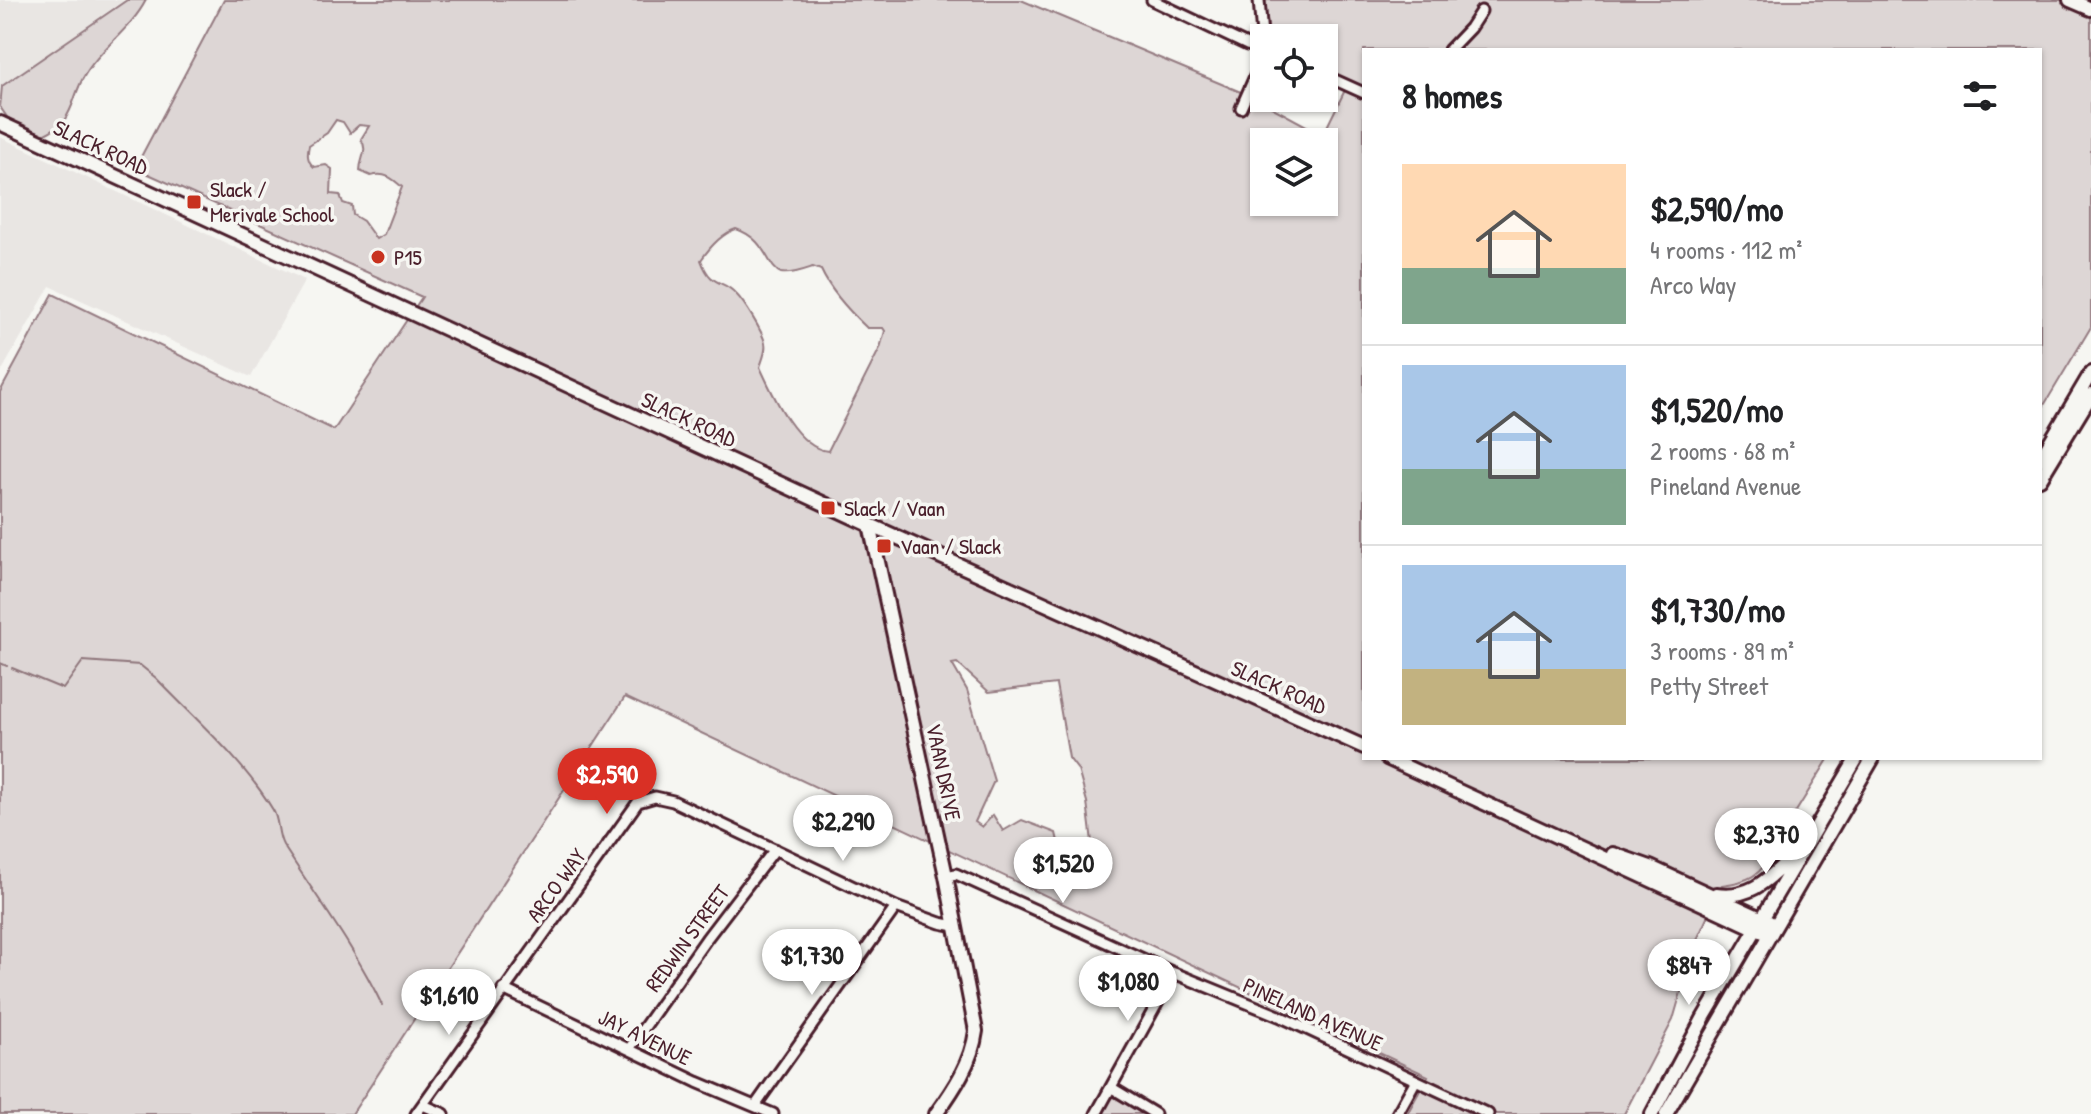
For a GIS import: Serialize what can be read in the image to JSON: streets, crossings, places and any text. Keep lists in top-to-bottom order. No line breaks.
{"streets":{"street":["SLACK ROAD","VAAN DRIVE","ARCO WAY","REDWIN STREET","PINELAND AVENUE","JAY AVENUE"]},"crossings":[["SLACK ROAD","VAAN DRIVE"],["VAAN DRIVE","ARCO WAY"],["VAAN DRIVE","PINELAND AVENUE"],["ARCO WAY","REDWIN STREET"],["ARCO WAY","JAY AVENUE"],["REDWIN STREET","JAY AVENUE"]],"places":{"transit":["Slack / Merivale School","Slack / Vaan","Vaan / Slack"],"other":["P15"]},"page":{"heading":"8 homes","list":[{"name":"$2,590/mo","note":"4 rooms · 112 m² · Arco Way"},{"name":"$1,520/mo","note":"2 rooms · 68 m² · Pineland Avenue"},{"name":"$1,730/mo","note":"3 rooms · 89 m² · Petty Street"}],"price":["$2,590","$2,290","$2,370","$1,520","$1,730","$847","$1,080","$1,610"]}}
